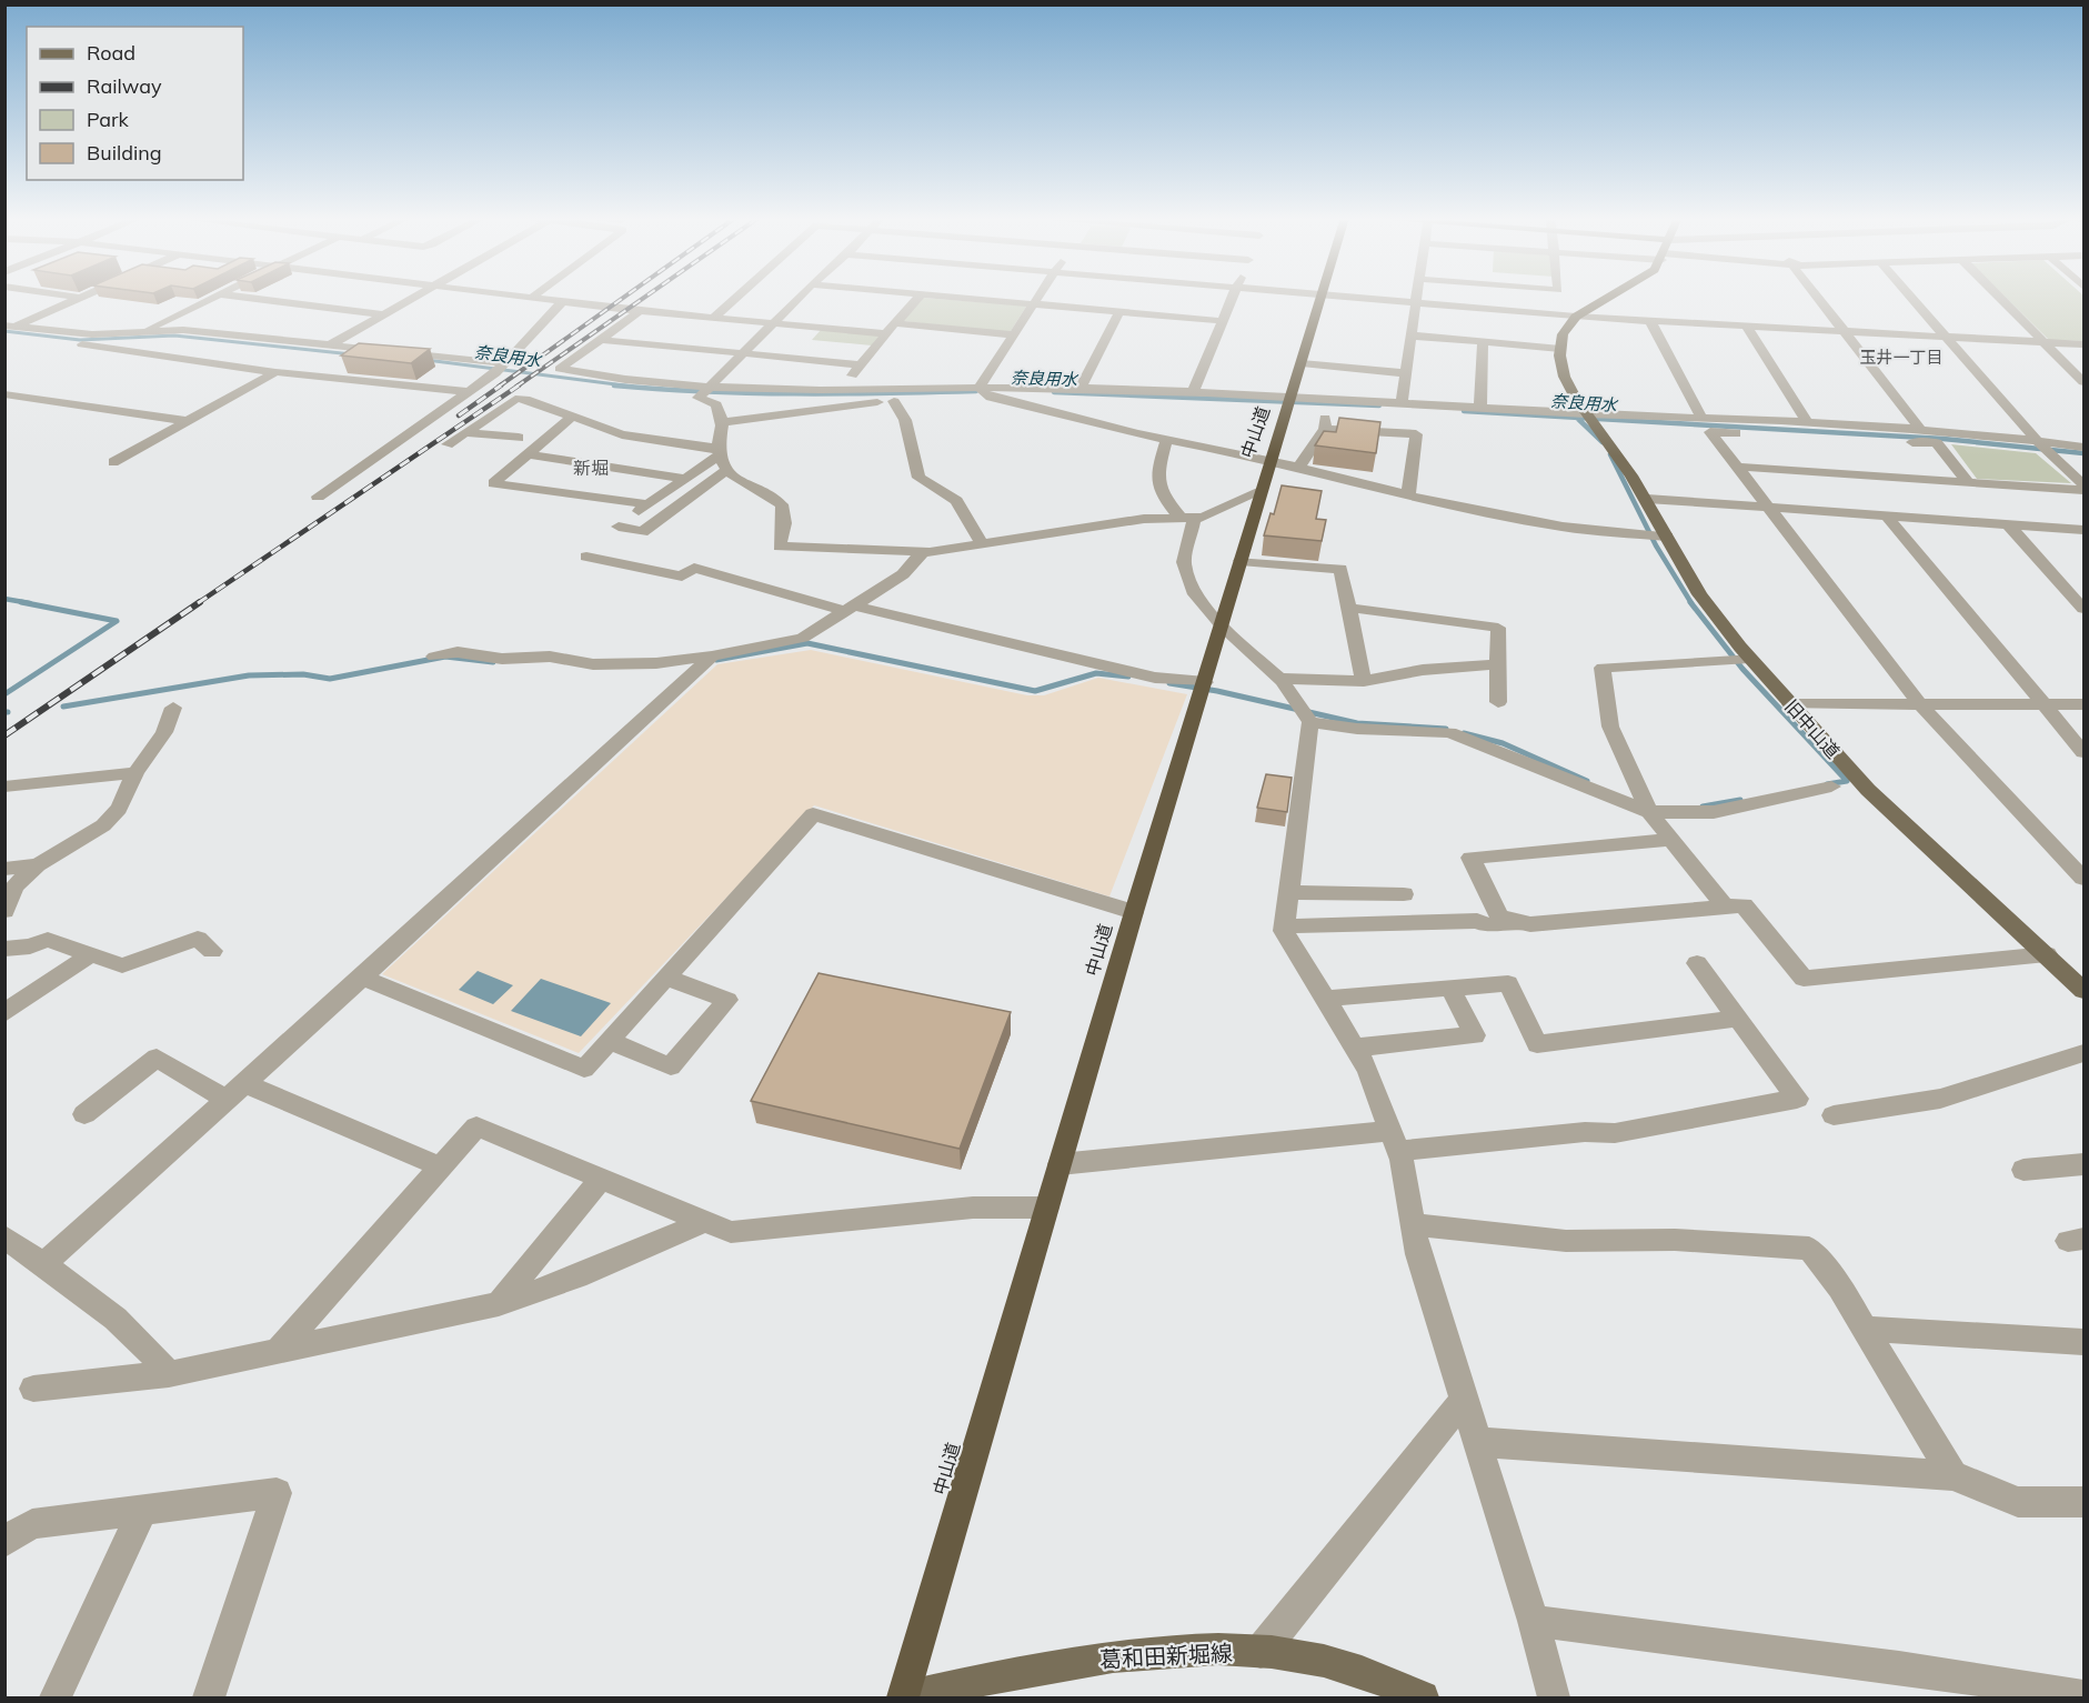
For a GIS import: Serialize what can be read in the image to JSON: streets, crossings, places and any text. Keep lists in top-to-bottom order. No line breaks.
{"streets":{"highway":["中山道"],"main road":["旧中山道","葛和田新堀線"]},"crossings":[["中山道","葛和田新堀線"]],"districts":["玉井一丁目","新堀"],"water":["奈良用水"],"legend":["Road","Railway","Park","Building"]}
